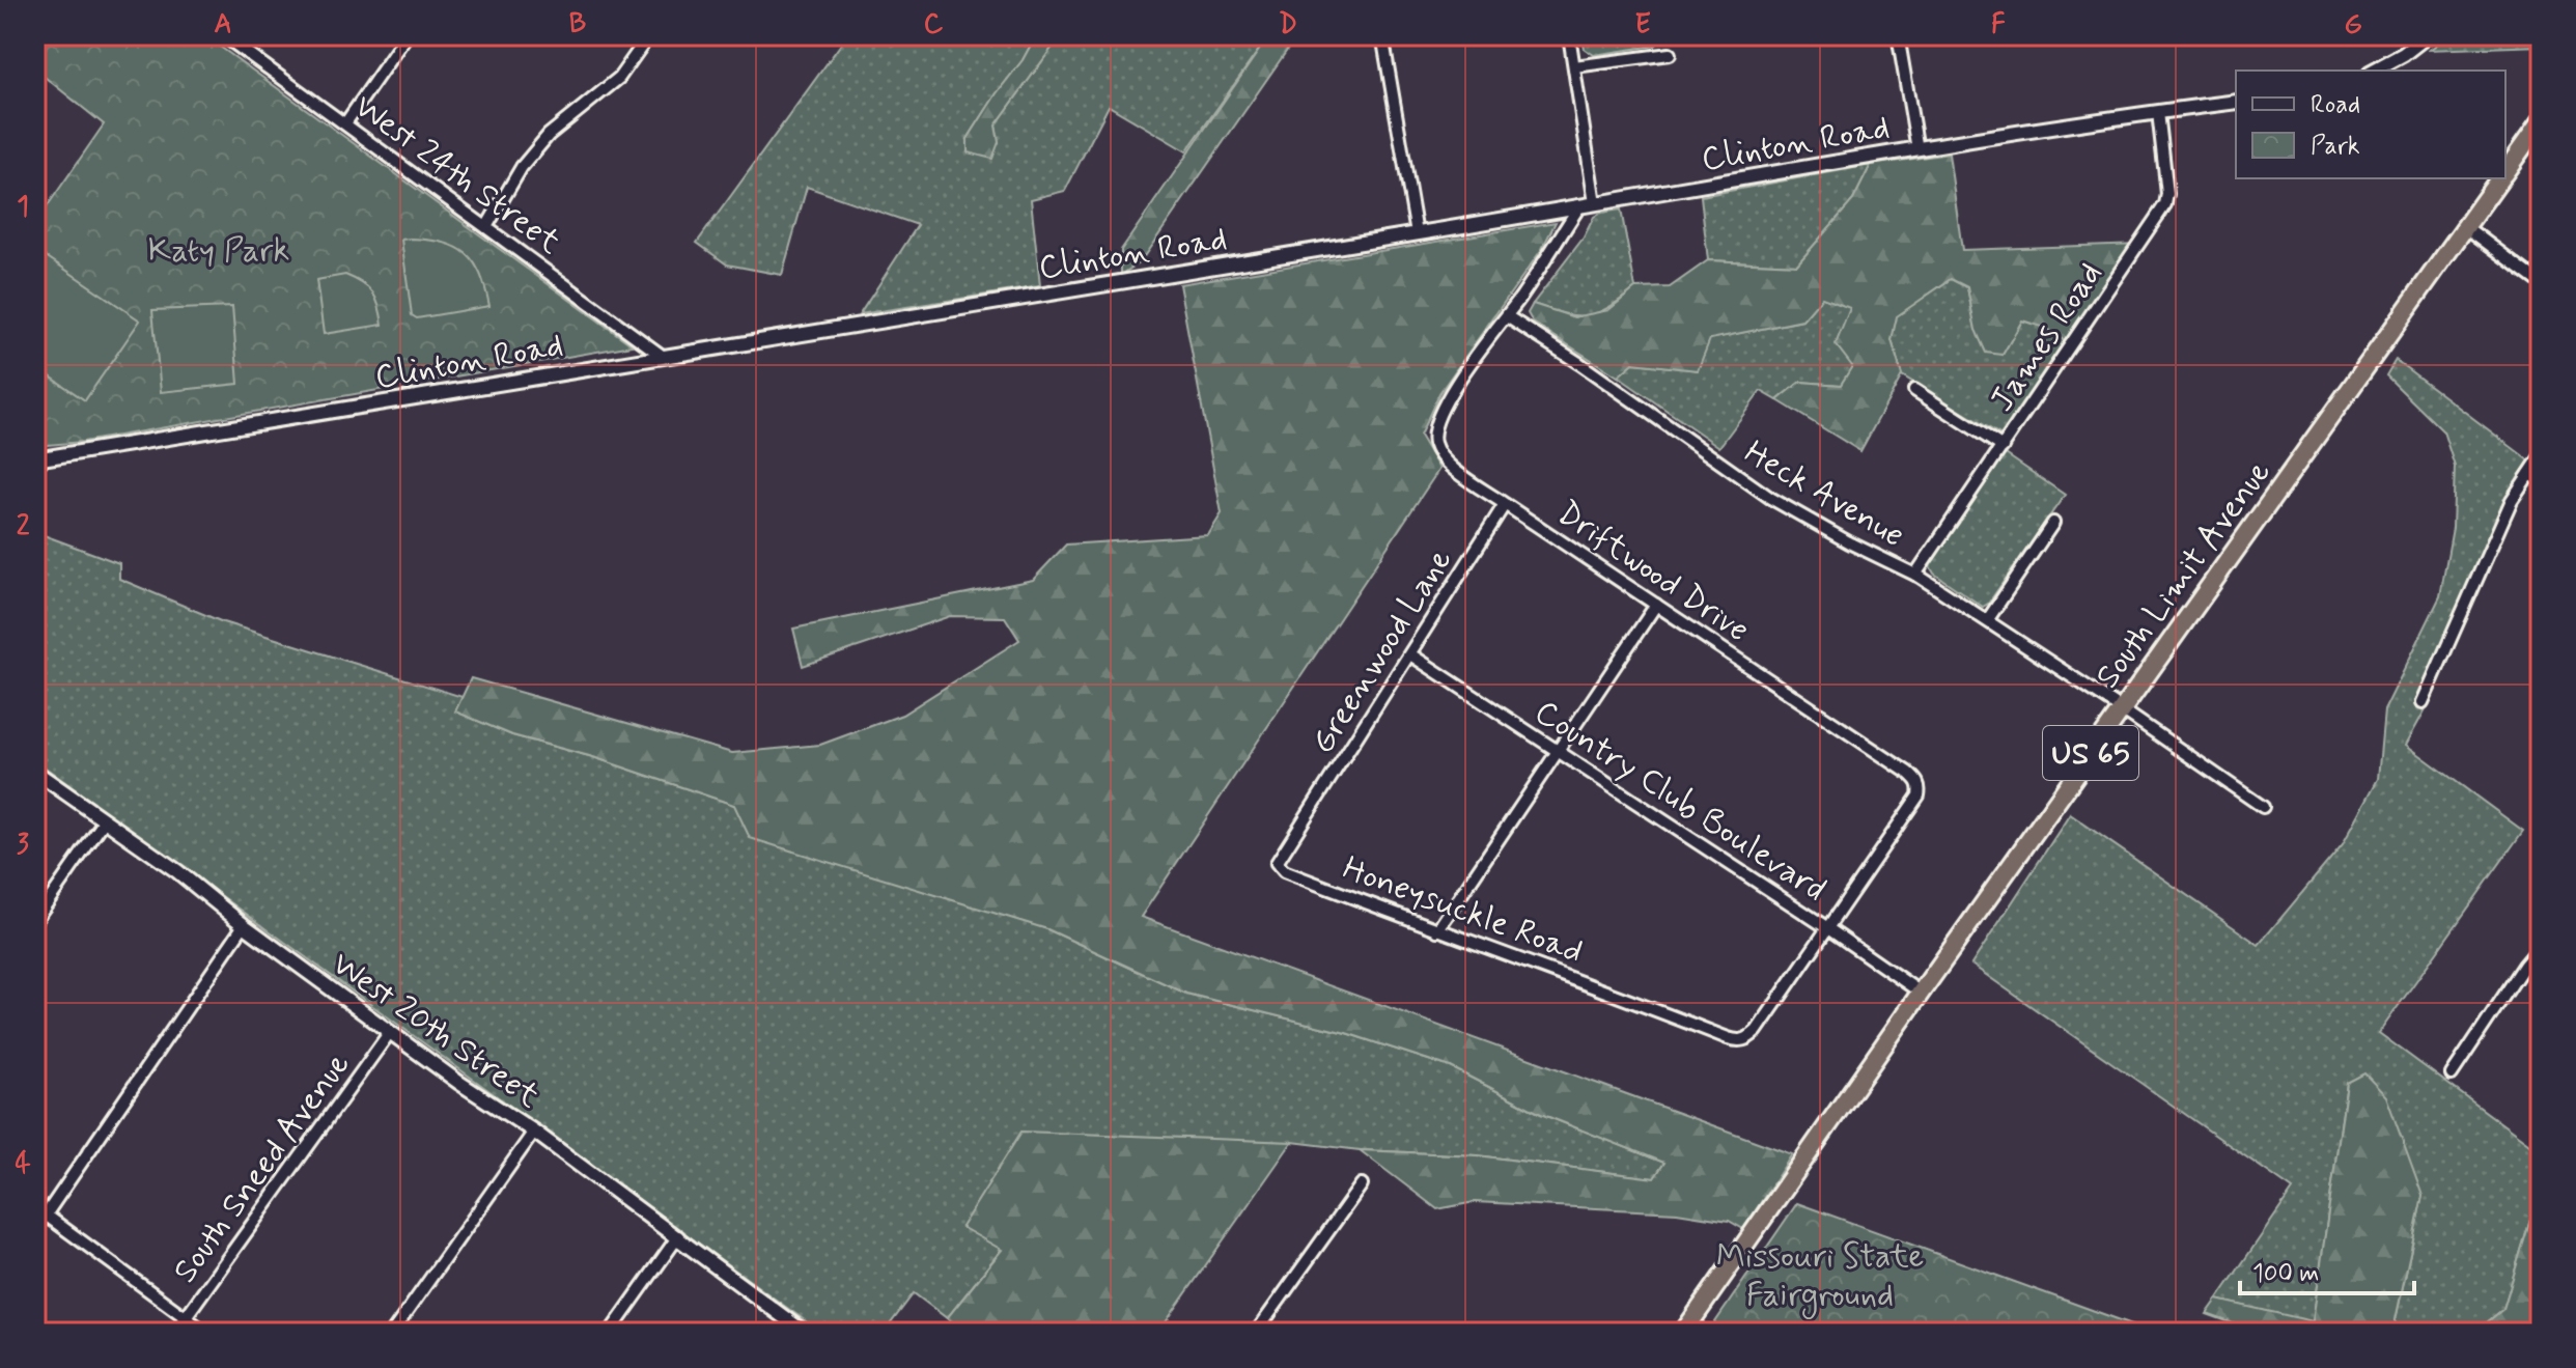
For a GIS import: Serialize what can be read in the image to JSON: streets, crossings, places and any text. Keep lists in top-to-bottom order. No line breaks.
{"streets":{"highway":["South Limit Avenue","US 65"],"street":["Clinton Road","West 24th Street","James Road","Heck Avenue","Driftwood Drive","Greenwood Lane","Country Club Boulevard","Honeysuckle Road","West 20th Street","South Sneed Avenue"]},"crossings":[["Clinton Road","West 24th Street"],["Clinton Road","James Road"],["James Road","Heck Avenue"],["Heck Avenue","Driftwood Drive"],["Heck Avenue","South Limit Avenue"],["Driftwood Drive","Greenwood Lane"],["Driftwood Drive","Country Club Boulevard"],["Driftwood Drive","Honeysuckle Road"],["South Limit Avenue","Country Club Boulevard"],["Greenwood Lane","Country Club Boulevard"],["Greenwood Lane","Honeysuckle Road"],["Country Club Boulevard","Honeysuckle Road"],["West 20th Street","South Sneed Avenue"]],"parks":["Katy Park","Missouri State Fairground"],"legend":["Road","Park"],"scale_bar":"100 m","grid":{"columns":["A","B","C","D","E","F","G"],"rows":["1","2","3","4"]}}
